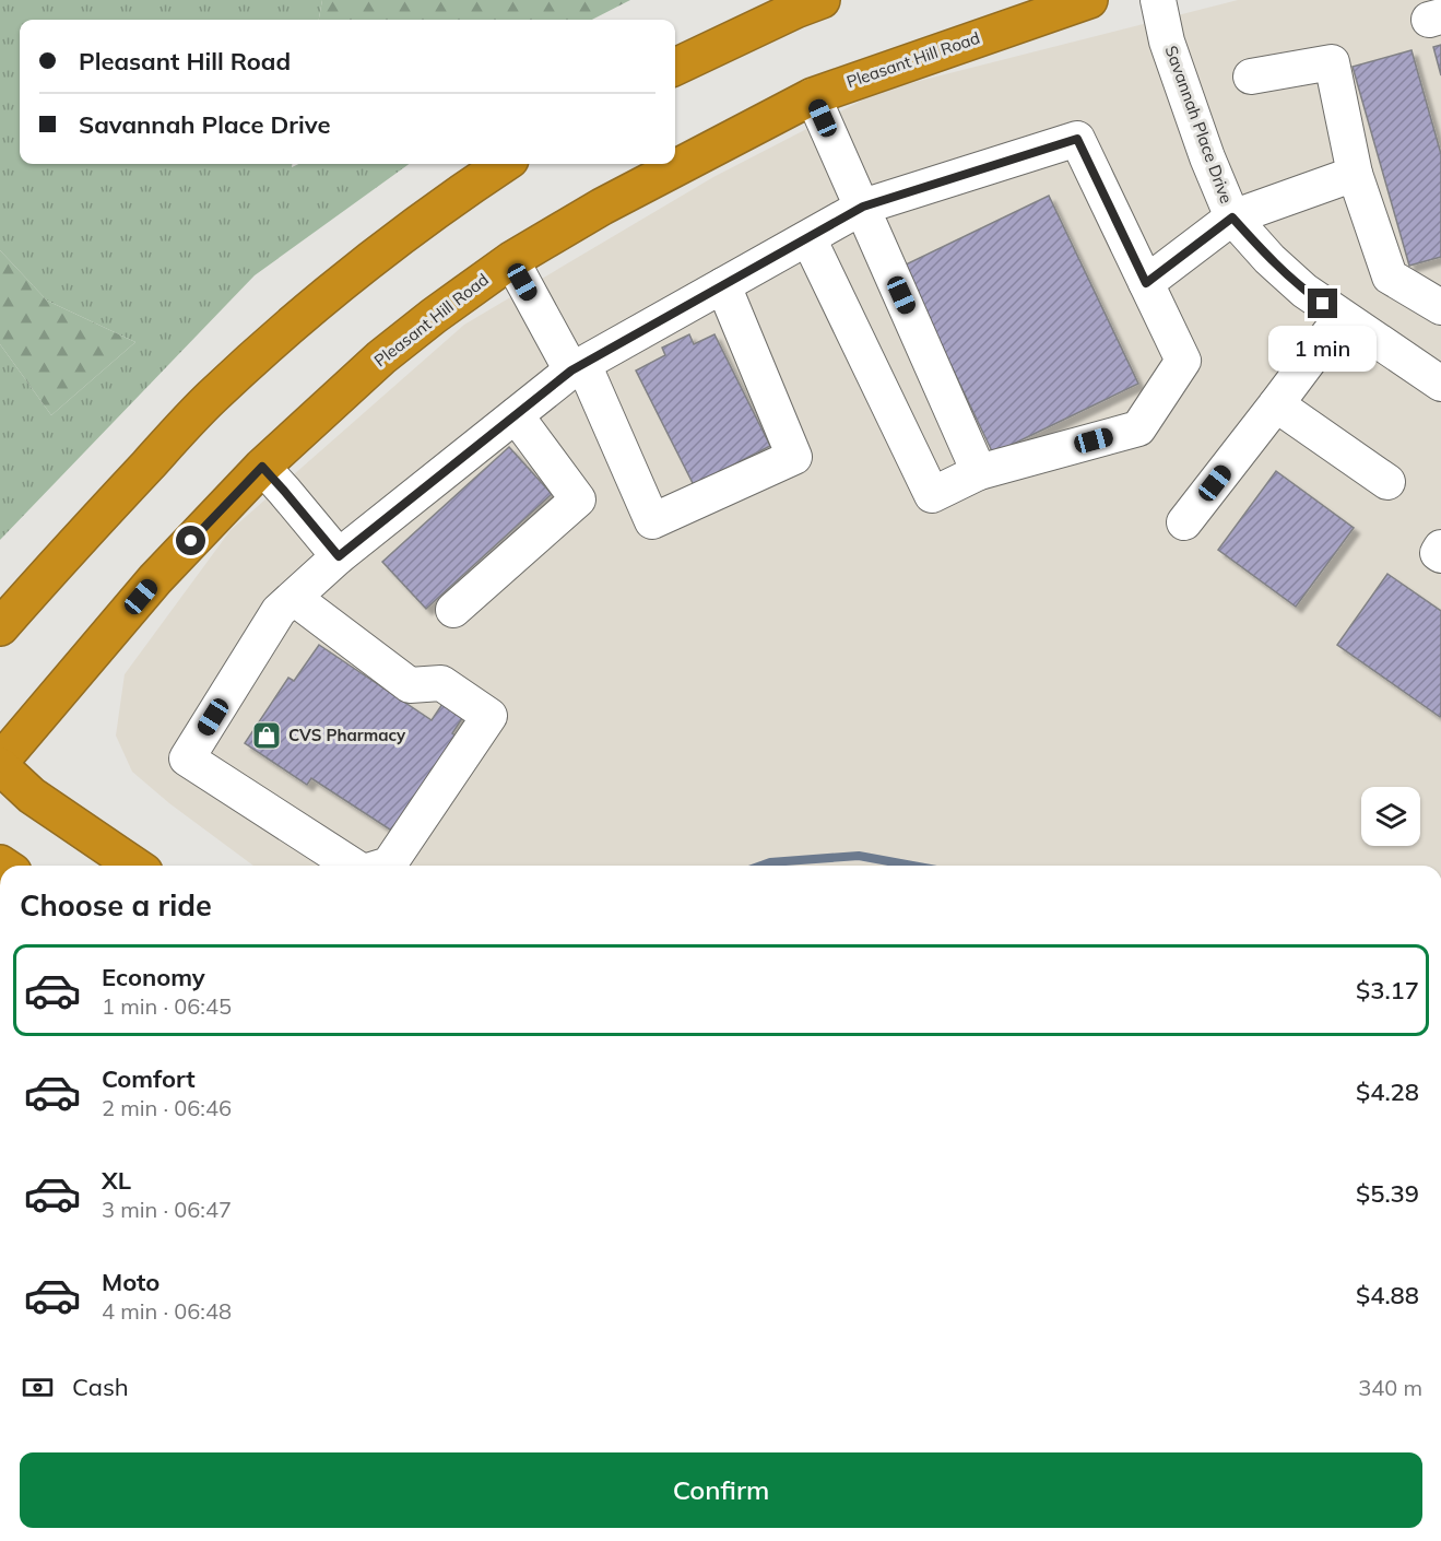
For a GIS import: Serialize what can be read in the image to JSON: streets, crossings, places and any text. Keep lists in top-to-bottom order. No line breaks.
{"streets":{"highway":["Pleasant Hill Road"],"street":["Savannah Place Drive"]},"places":{"shop":["CVS Pharmacy"]},"page":{"banner":["Pleasant Hill Road","Savannah Place Drive"],"bubble":"1 min","heading":"Choose a ride","list":[{"name":"Economy","note":"1 min · 06:45","value":"$3.17"},{"name":"Comfort","note":"2 min · 06:46","value":"$4.28"},{"name":"XL","note":"3 min · 06:47","value":"$5.39"},{"name":"Moto","note":"4 min · 06:48","value":"$4.88"}],"pay":["Cash","340 m"],"buttons":"Confirm"}}
